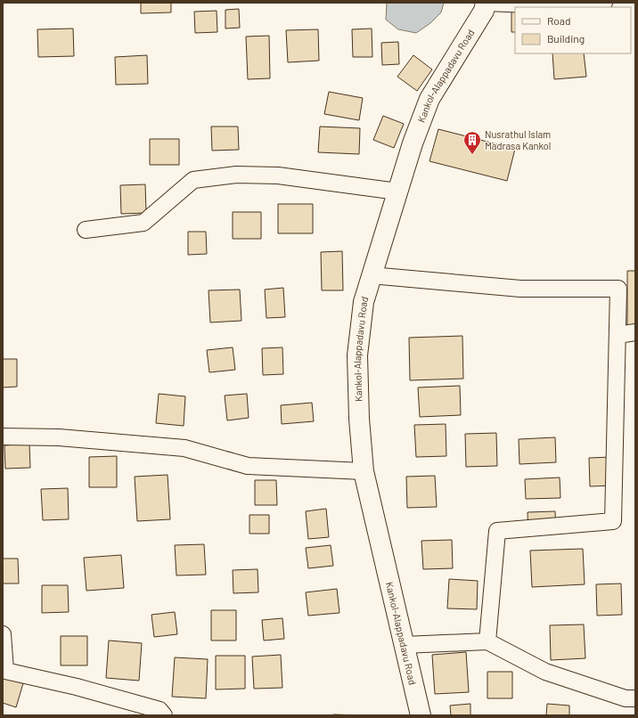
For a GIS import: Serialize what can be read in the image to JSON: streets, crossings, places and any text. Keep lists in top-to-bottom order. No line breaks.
{"streets":{"main road":["Kankol-Alappadavu Road"]},"places":{"building":["Nusrathul Islam Madrasa Kankol"]},"legend":["Road","Building"]}
